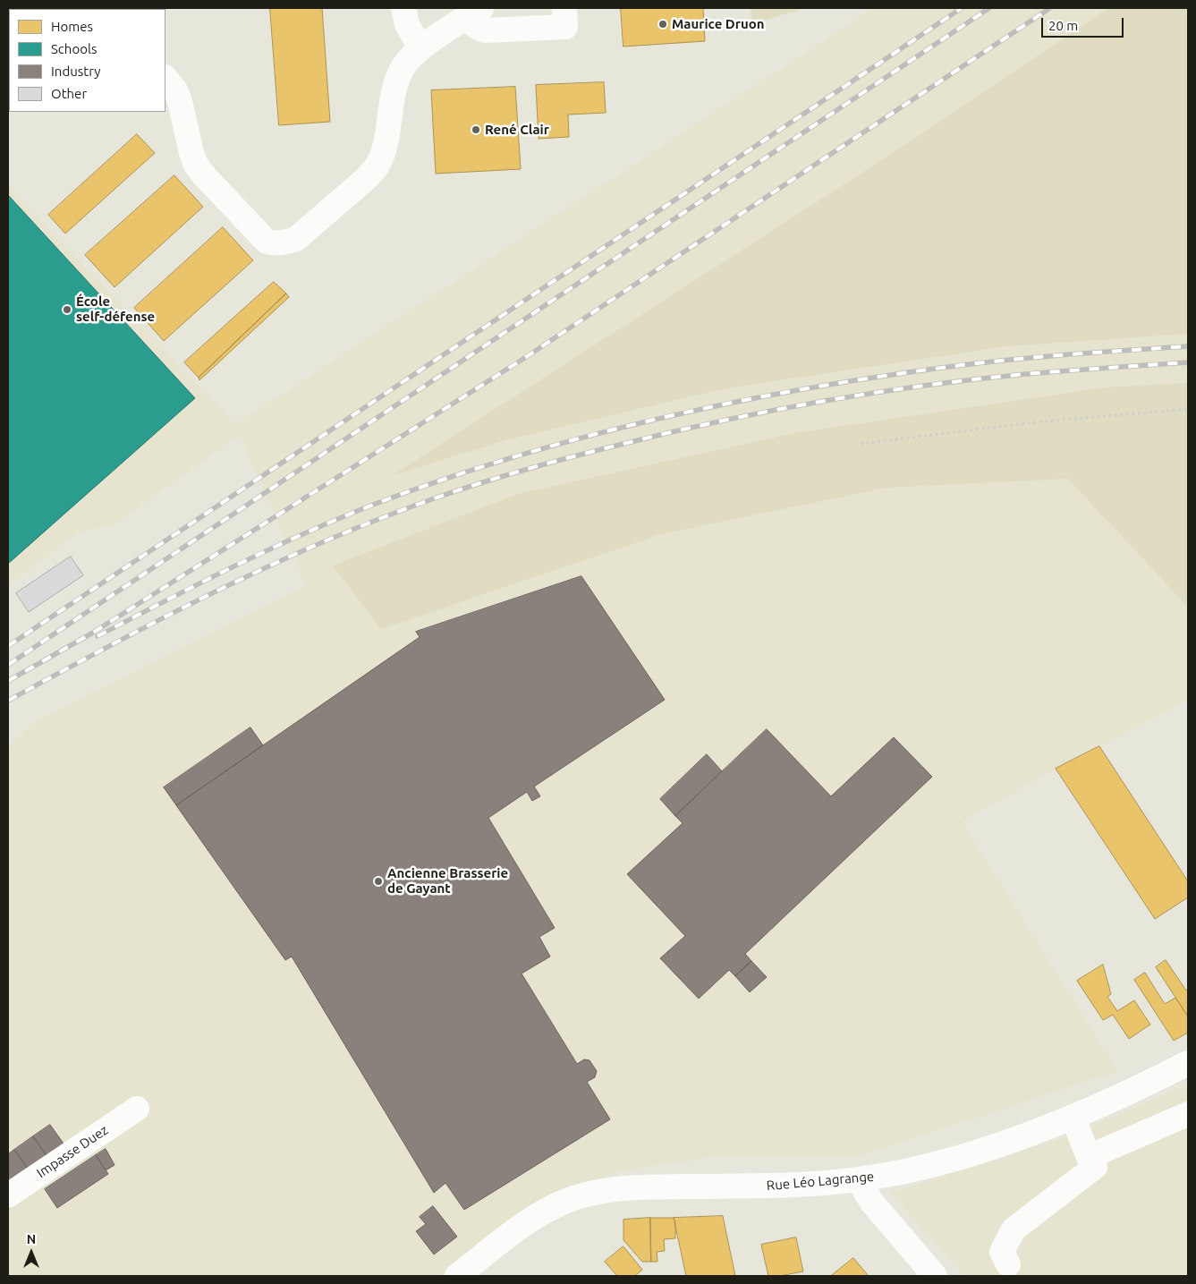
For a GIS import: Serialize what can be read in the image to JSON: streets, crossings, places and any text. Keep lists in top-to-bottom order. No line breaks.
{"streets":{"street":["Impasse Duez","Rue Léo Lagrange"]},"places":["Maurice Druon","René Clair","École self-défense","Ancienne Brasserie de Gayant"],"legend":["Homes","Schools","Industry","Other"],"scale_bar":"20 m","north":"top"}
